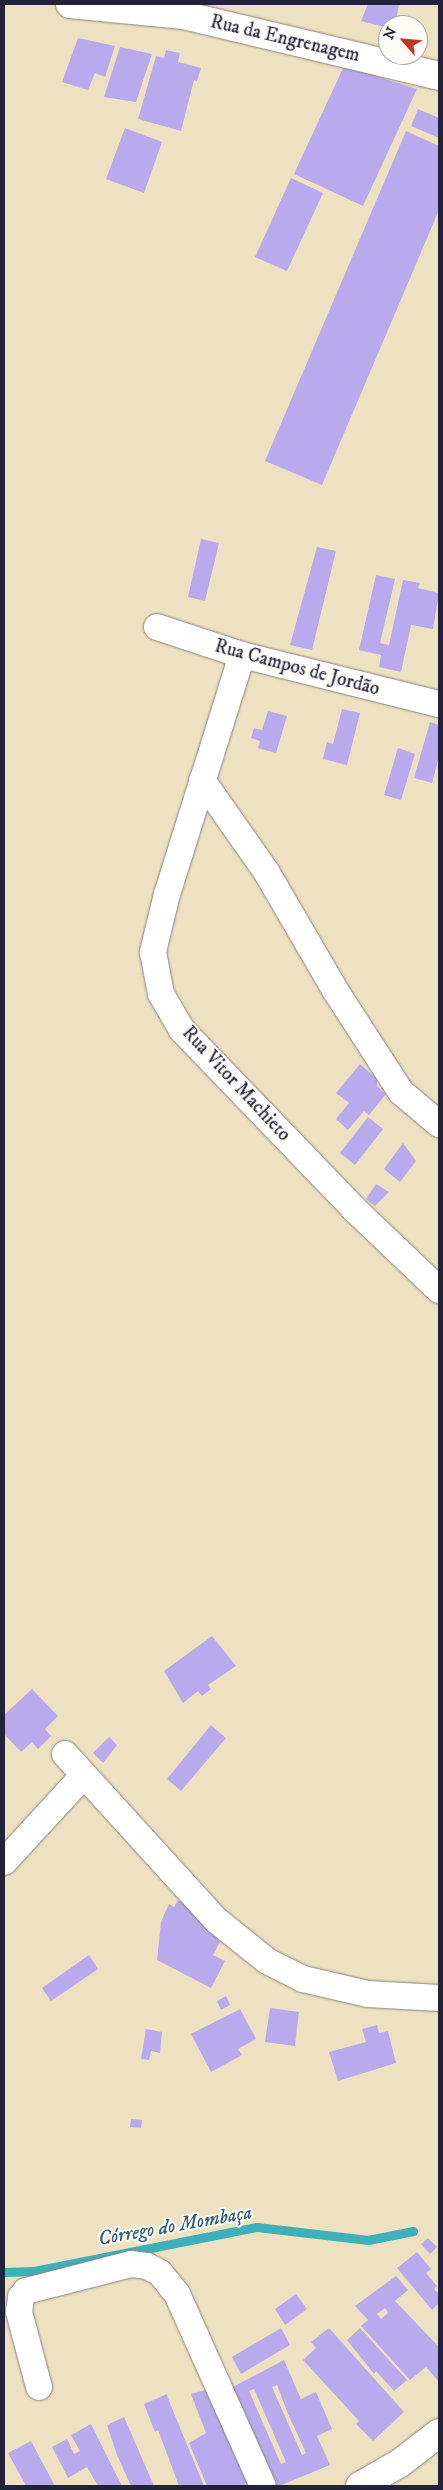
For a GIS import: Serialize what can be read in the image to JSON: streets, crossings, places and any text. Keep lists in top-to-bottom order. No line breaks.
{"streets":{"street":["Rua da Engrenagem","Rua Campos de Jordão","Rua Vitor Machieto"]},"crossings":[["Rua Campos de Jordão","Rua Vitor Machieto"]],"water":["Córrego do Mombaça"],"north":"top left"}
